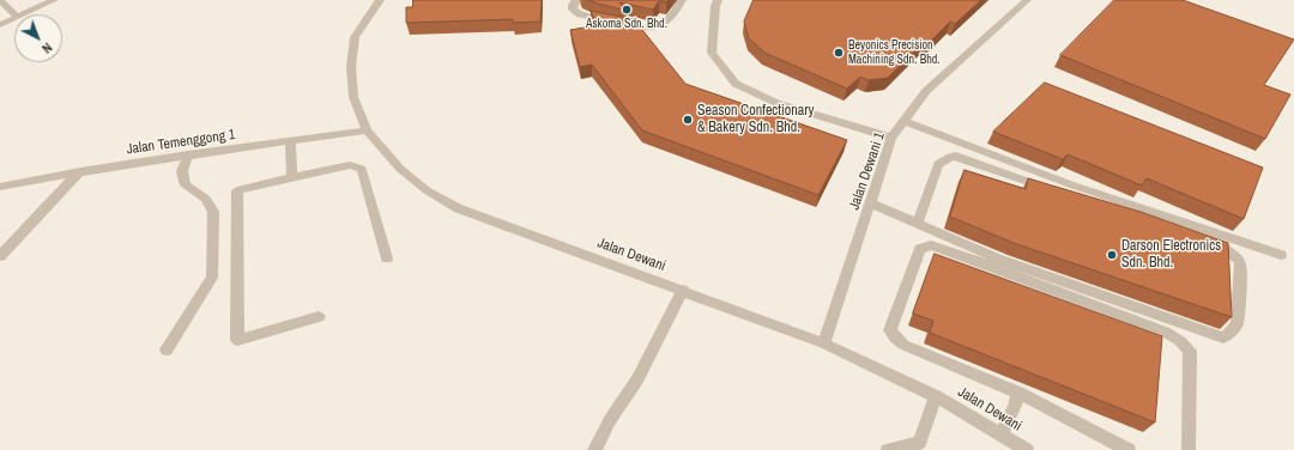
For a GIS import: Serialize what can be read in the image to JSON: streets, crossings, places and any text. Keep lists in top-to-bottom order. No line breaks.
{"streets":{"street":["Jalan Temenggong 1","Jalan Dewani 1","Jalan Dewani"]},"crossings":[["Jalan Temenggong 1","Jalan Dewani"],["Jalan Dewani 1","Jalan Dewani"]],"places":["Askoma Sdn. Bhd.","Beyonics Precision Machining Sdn. Bhd.","Season Confectionary & Bakery Sdn. Bhd.","Darson Electronics Sdn. Bhd."],"north":"bottom right"}
